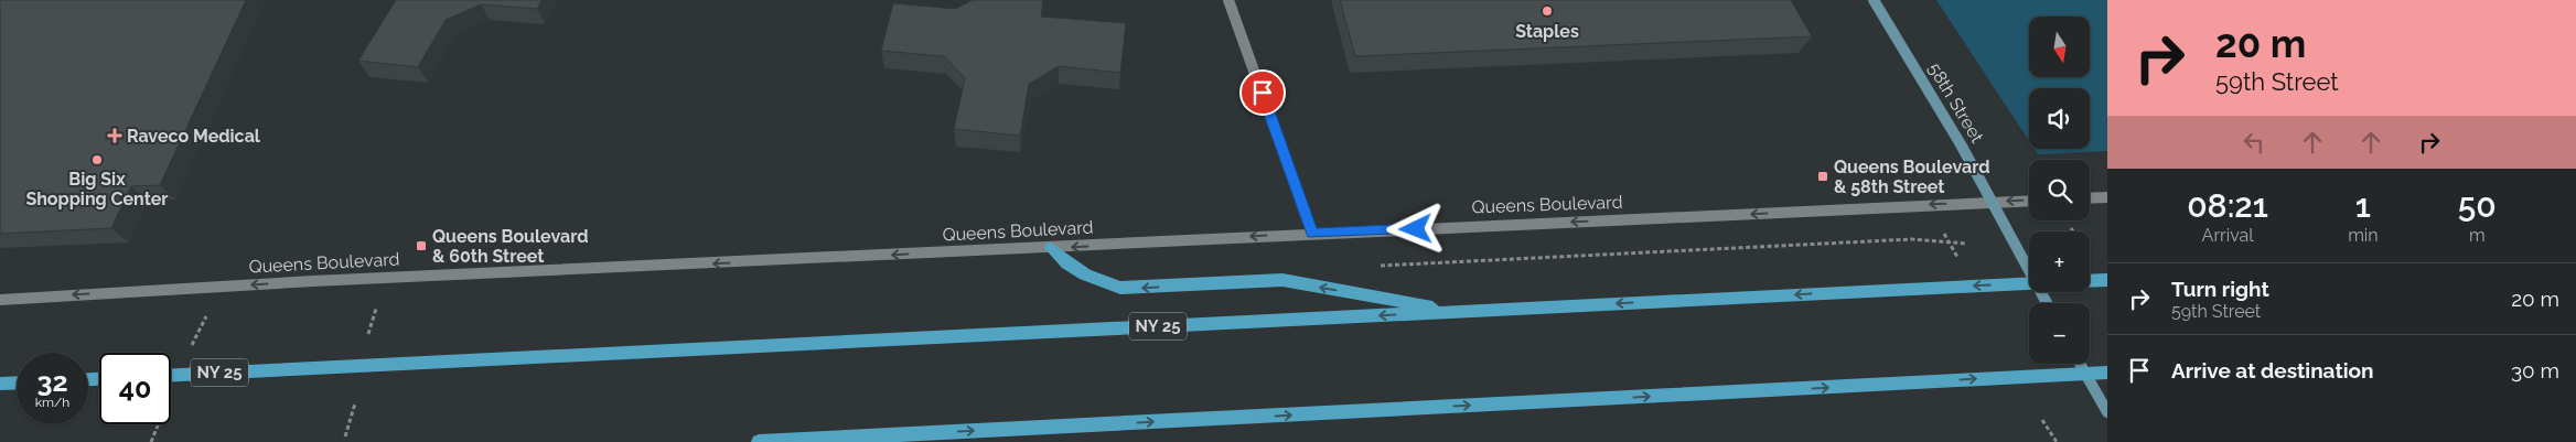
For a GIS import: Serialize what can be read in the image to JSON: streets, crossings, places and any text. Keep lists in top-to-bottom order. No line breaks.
{"streets":{"main road":["58th Street","NY 25"],"street":["Queens Boulevard"]},"crossings":[["58th Street","Queens Boulevard"]],"one_way":["Queens Boulevard"],"places":{"other":["Staples","Big Six Shopping Center"],"health":["Raveco Medical"],"transit":["Queens Boulevard & 58th Street","Queens Boulevard & 60th Street"]},"north":"bottom","page":{"turn":["20 m","59th Street"],"map_buttons":["+","−"],"eta":["08:21","Arrival","1","min","50","m"],"list":[{"name":"Turn right","note":"59th Street","value":"20 m"},{"name":"Arrive at destination","value":"30 m"}],"speed":"32 km/h","limit":"40"}}
